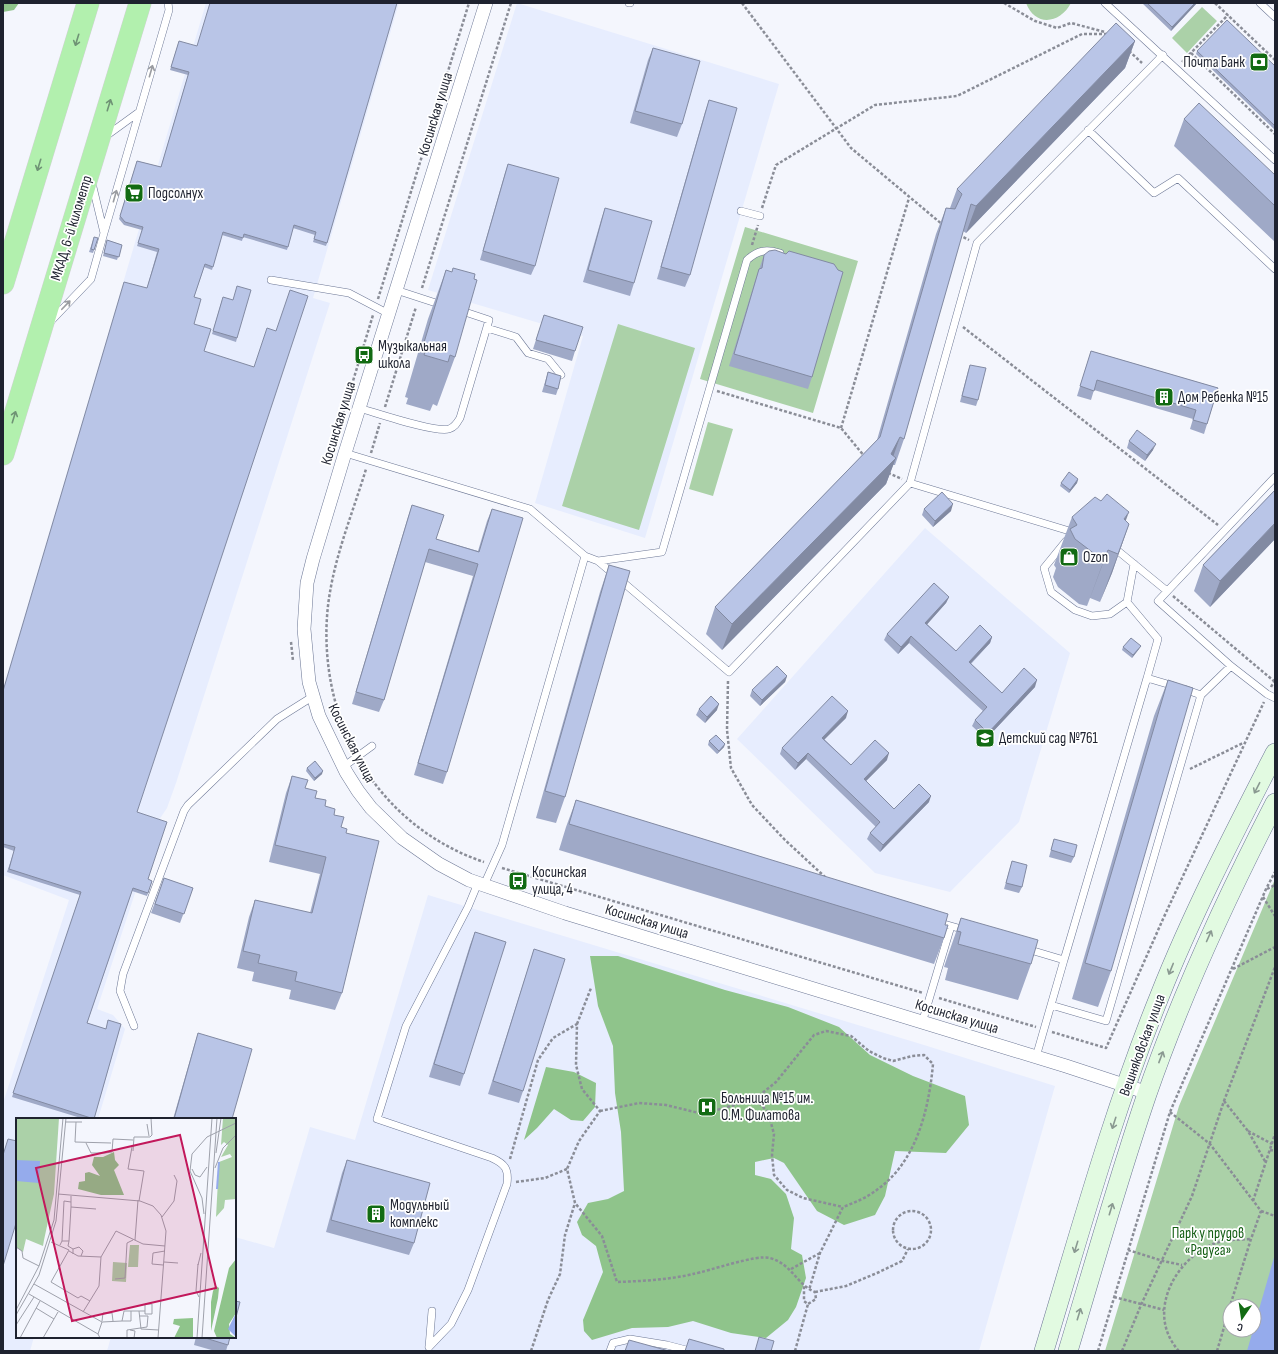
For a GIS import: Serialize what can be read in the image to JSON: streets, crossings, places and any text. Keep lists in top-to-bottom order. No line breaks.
{"streets":{"highway":["МКАД, 6-й километр"],"main road":["Вешняковская улица"],"street":["Косинская улица"]},"crossings":[["Косинская улица","Вешняковская улица"]],"parks":["Парк у прудов «Радуга»"],"places":{"bank":["Почта Банк"],"supermarket":["Подсолнух"],"bus stop":["Музыкальная школа","Косинская улица, 4"],"building":["Дом Ребенка №15","Модульный комплекс"],"shop":["Ozon"],"school or university":["Детский сад №761"],"hospital":["Больница №15 им. О.М. Филатова"]},"north":"bottom"}
